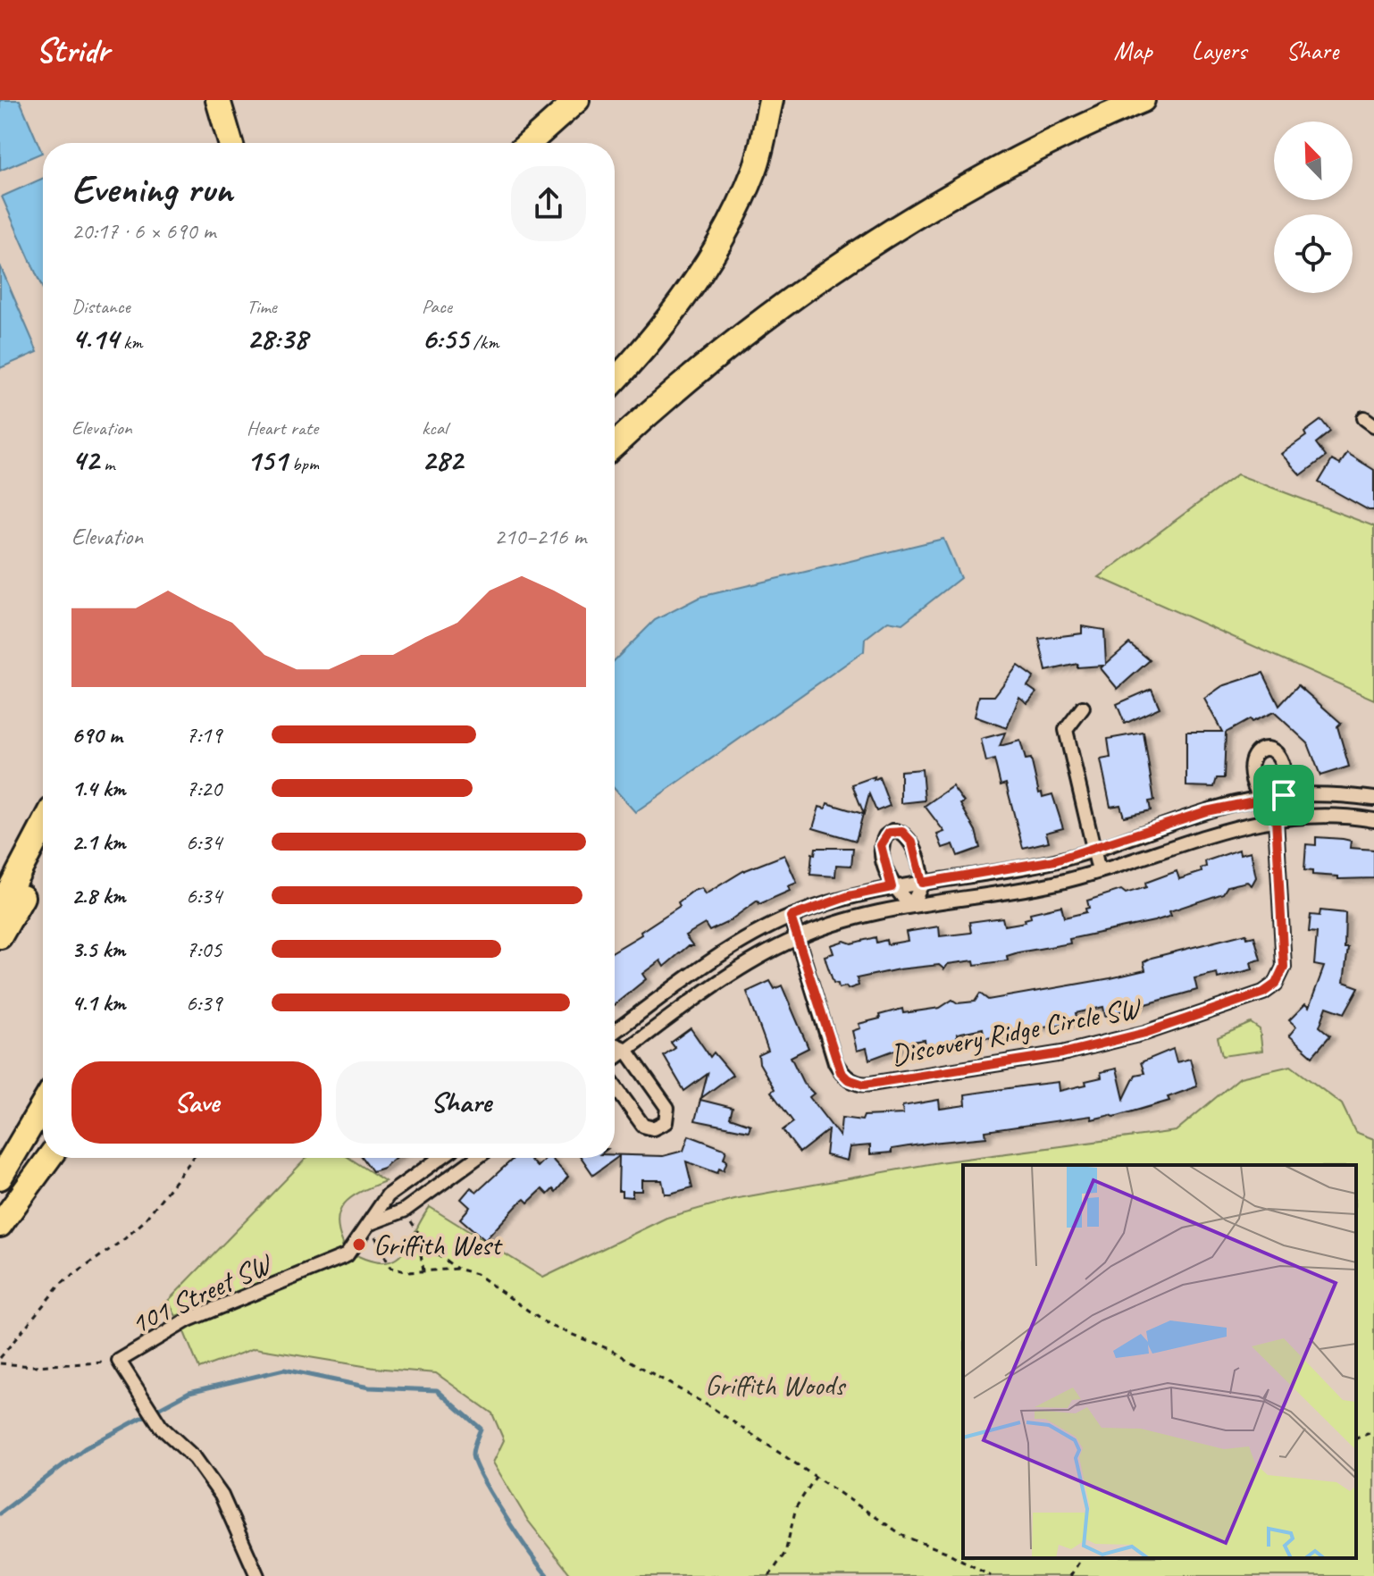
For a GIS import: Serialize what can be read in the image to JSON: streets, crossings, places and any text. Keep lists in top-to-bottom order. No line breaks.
{"streets":{"street":["Discovery Ridge Circle SW","101 Street SW"]},"parks":["Griffith Woods"],"places":["Griffith West"],"north":"top left","page":{"header":"Stridr","nav":["Map","Layers","Share"],"heading":["Evening run","20:17 · 6 × 690 m"],"stats":[["Distance","4.14 km"],["Time","28:38"],["Pace","6:55 /km"],["Elevation","42 m"],["Heart rate","151 bpm"],["kcal","282"]],"chart":["Elevation","210–216 m"],"list":[{"name":"690 m","note":"7:19"},{"name":"1.4 km","note":"7:20"},{"name":"2.1 km","note":"6:34"},{"name":"2.8 km","note":"6:34"},{"name":"3.5 km","note":"7:05"},{"name":"4.1 km","note":"6:39"}],"buttons":["Save","Share"]}}
